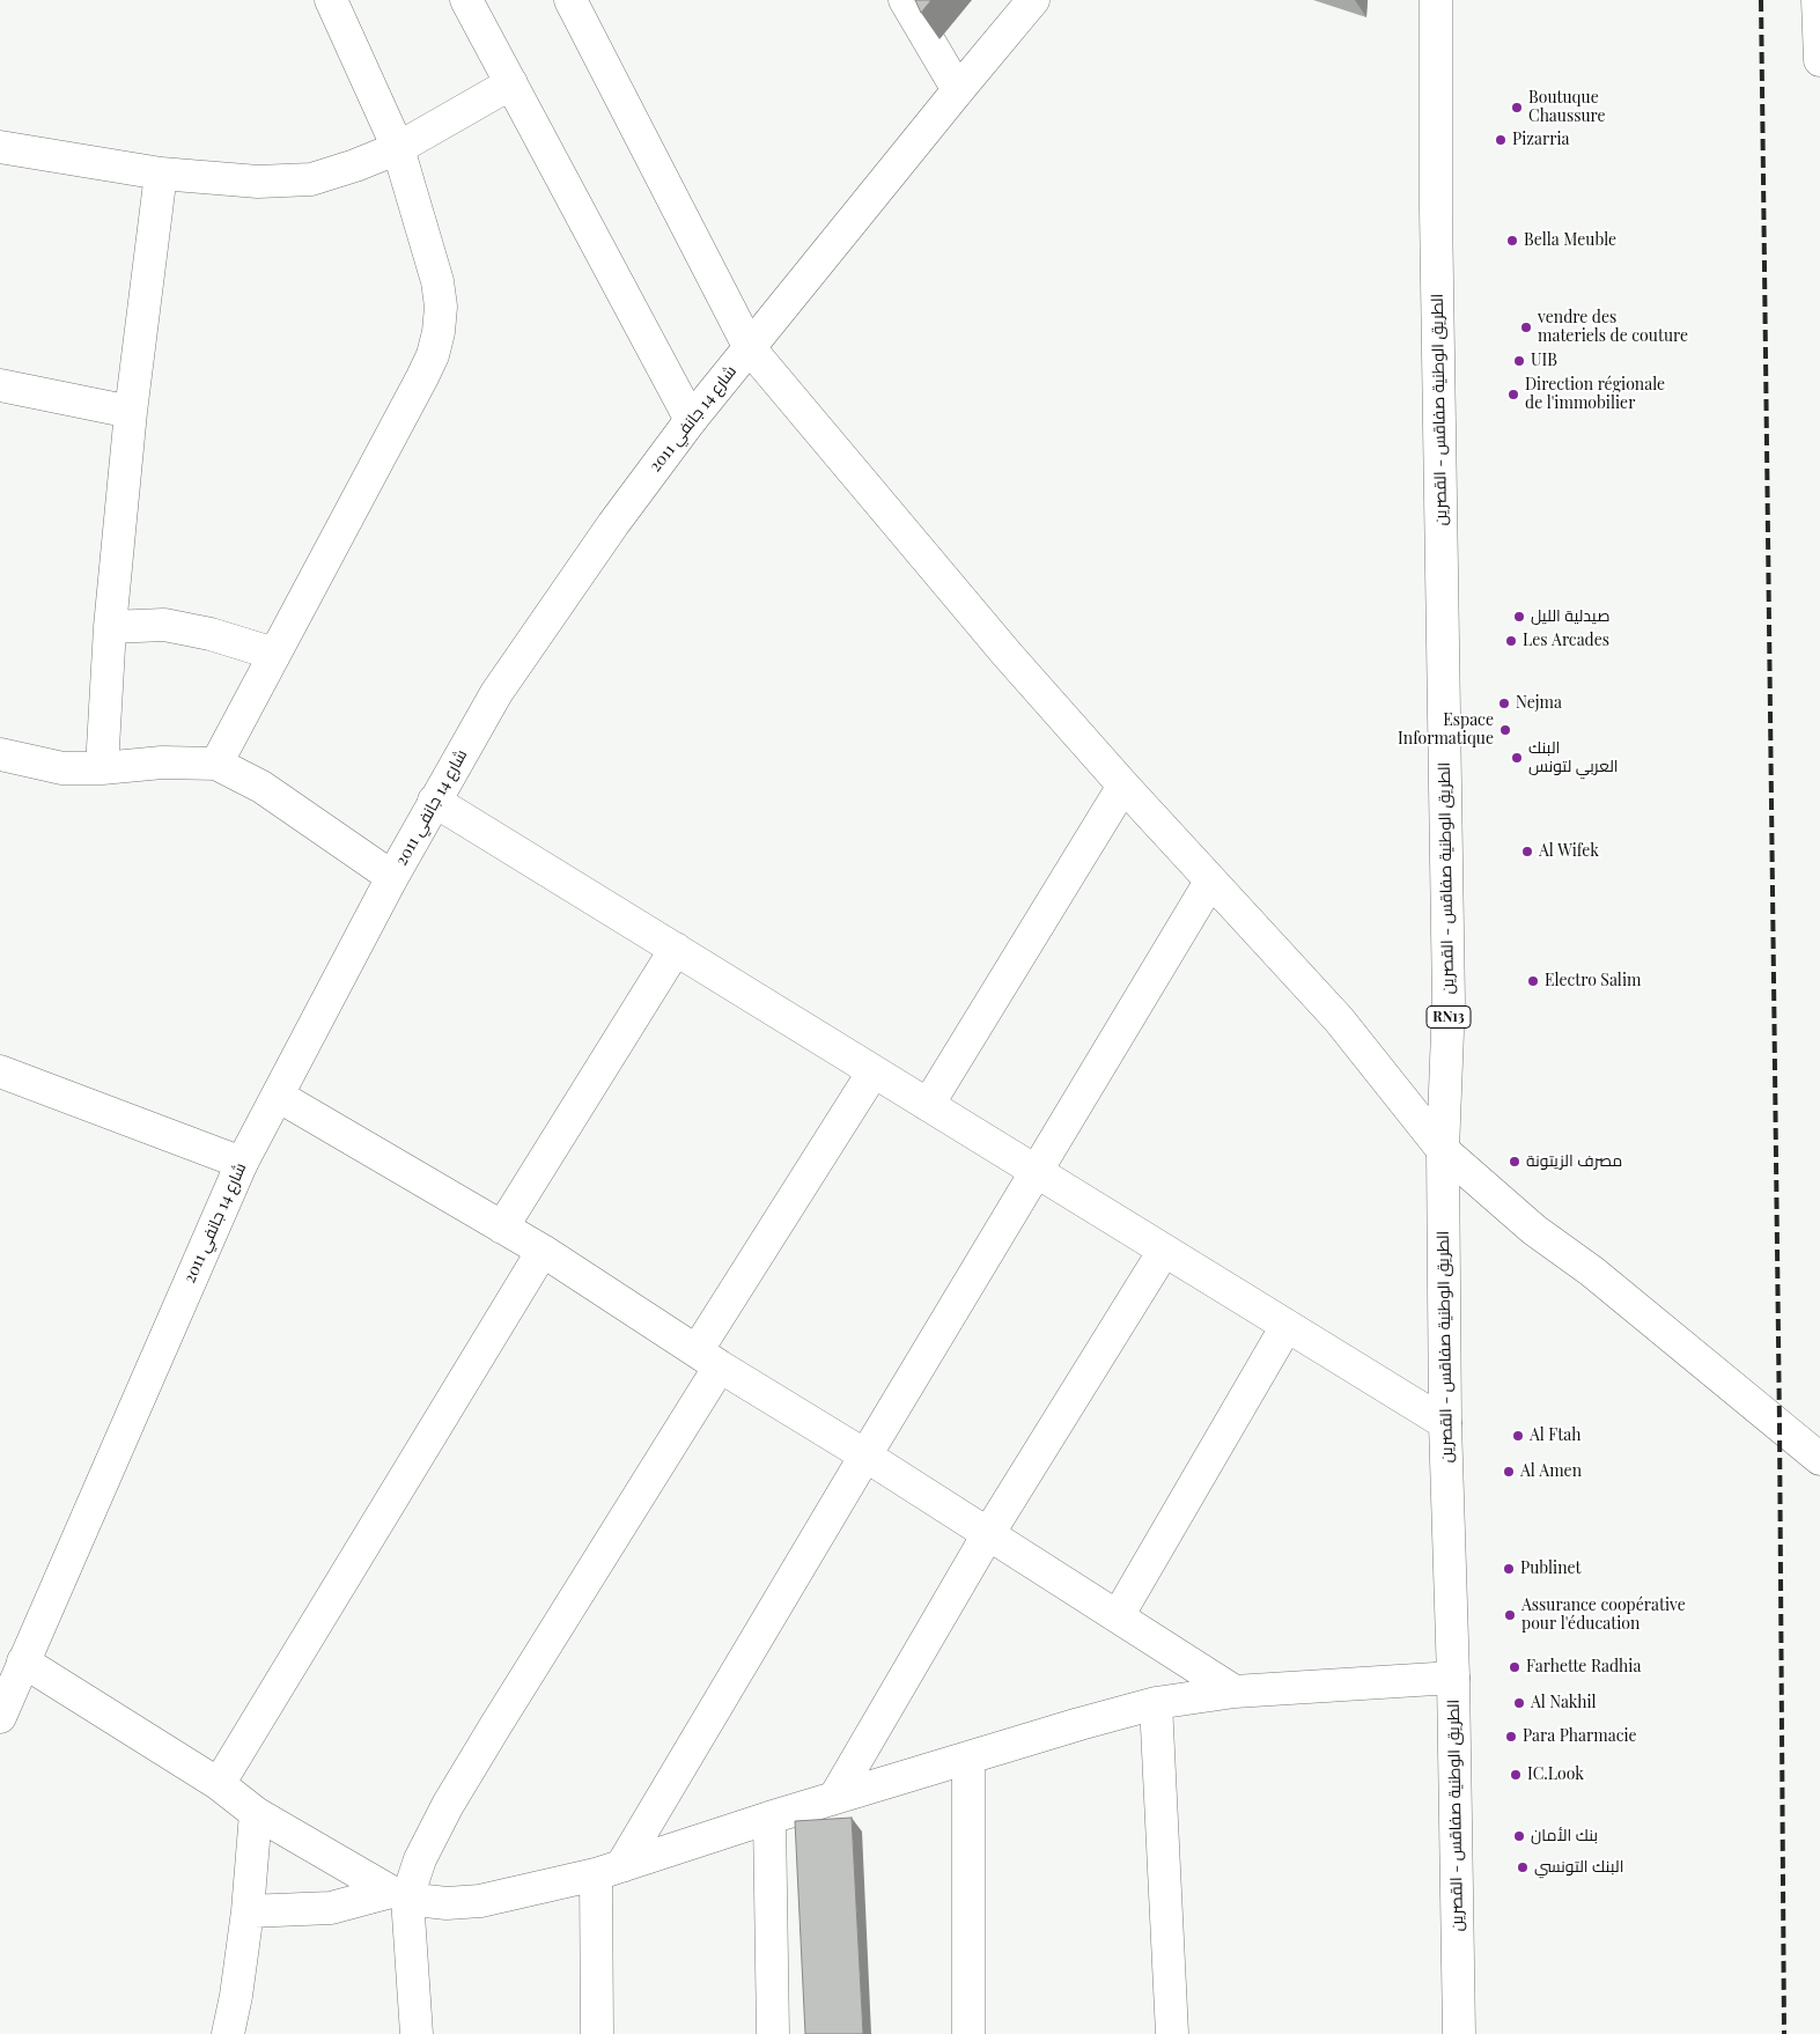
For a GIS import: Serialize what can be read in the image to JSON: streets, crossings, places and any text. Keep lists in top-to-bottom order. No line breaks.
{"streets":{"street":["الطريق الوطنية صفاقس - القصرين","شارع 14 جانفي 2011","RN13"]},"places":["Boutuque Chaussure","Pizarria","Bella Meuble","vendre des materiels de couture","UIB","Direction régionale de l'immobilier","صيدلية الليل","Les Arcades","Nejma","Espace Informatique","البنك العربي لتونس","Al Wifek","Electro Salim","مصرف الزيتونة","Al Ftah","Al Amen","Publinet","Assurance coopérative pour l'éducation","Farhette Radhia","Al Nakhil","Para Pharmacie","IC.Look","بنك الأمان","البنك التونسي"]}
